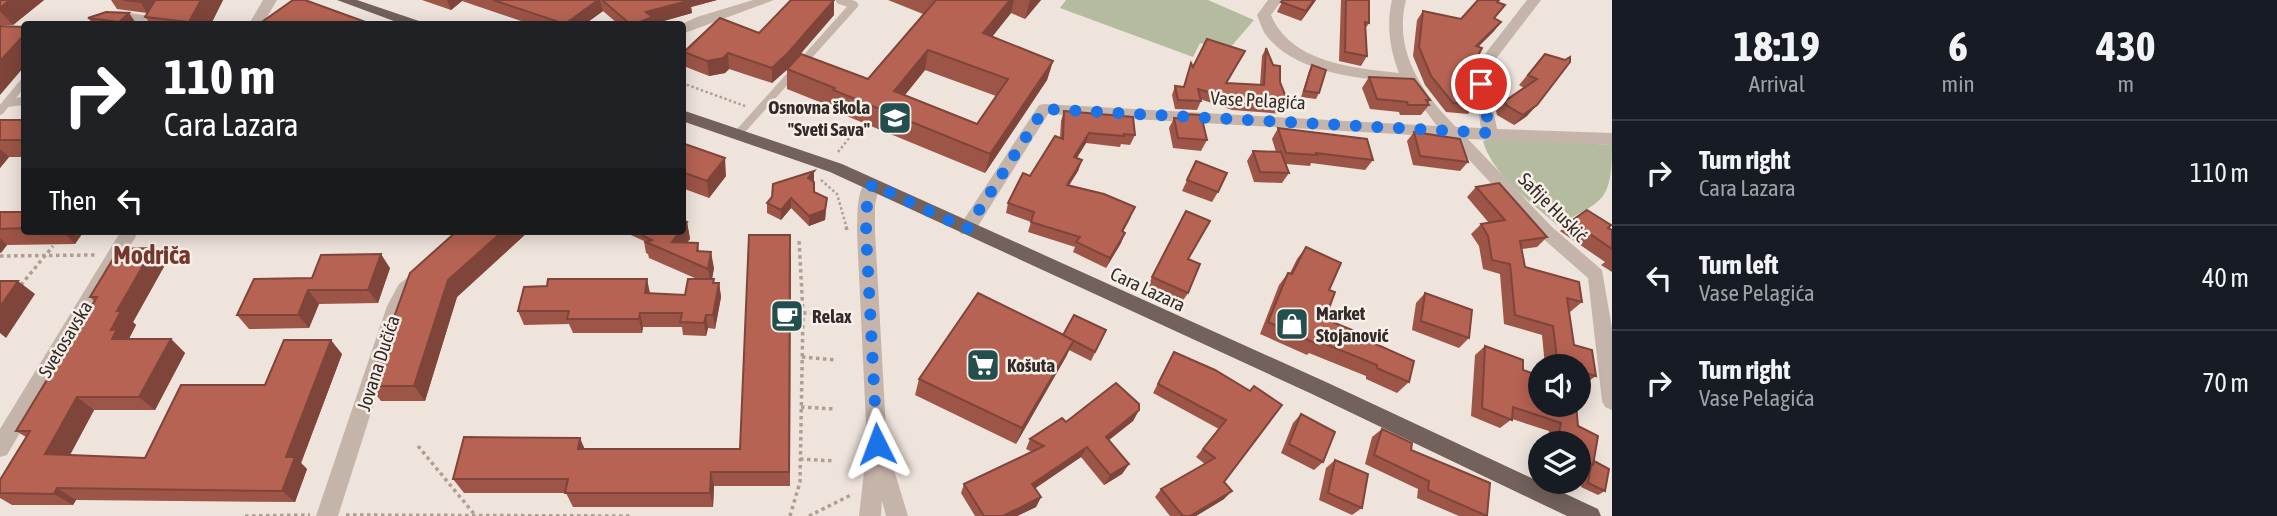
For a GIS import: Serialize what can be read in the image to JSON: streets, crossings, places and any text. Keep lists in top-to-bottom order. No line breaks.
{"streets":{"main road":["Cara Lazara"],"street":["Vase Pelagića","Safije Huskić","Svetosavska","Jovana Dučića"]},"crossings":[["Vase Pelagića","Safije Huskić"],["Vase Pelagića","Cara Lazara"]],"districts":["Modriča"],"places":{"school or university":["Osnovna škola \"Sveti Sava\""],"cafe":["Relax"],"shop":["Market Stojanović"],"supermarket":["Košuta"]},"page":{"eta":["18:19","Arrival","6","min","430","m"],"turn":["110 m","Cara Lazara"],"list":[{"name":"Turn right","note":"Cara Lazara","value":"110 m"},{"name":"Turn left","note":"Vase Pelagića","value":"40 m"},{"name":"Turn right","note":"Vase Pelagića","value":"70 m"}],"then":"Then"}}
